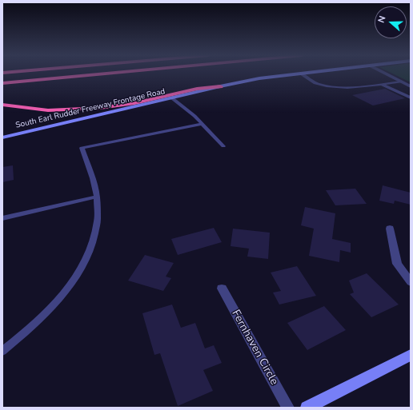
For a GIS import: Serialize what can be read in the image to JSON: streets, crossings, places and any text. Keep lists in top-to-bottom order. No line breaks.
{"streets":{"main road":["South Earl Rudder Freeway Frontage Road"],"street":["Fernhaven Circle"]},"north":"left"}
